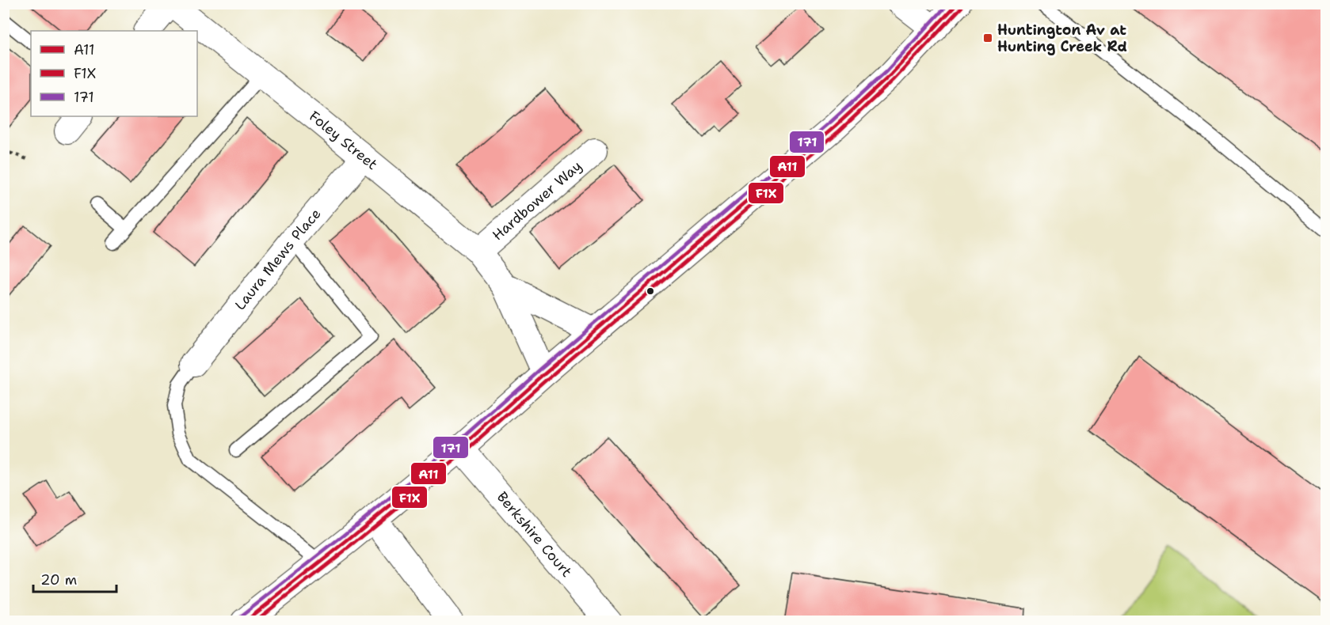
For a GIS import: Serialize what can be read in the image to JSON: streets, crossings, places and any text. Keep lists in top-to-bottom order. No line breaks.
{"streets":{"street":["Foley Street","Hardbower Way","Laura Mews Place","Berkshire Court"]},"crossings":[["Foley Street","Hardbower Way"],["Foley Street","Laura Mews Place"]],"places":{"transit":["Huntington Av at Hunting Creek Rd"]},"lines":["transit line A11","transit line 171","transit line F1X"],"legend":["A11","F1X","171"],"scale_bar":"20 m"}
